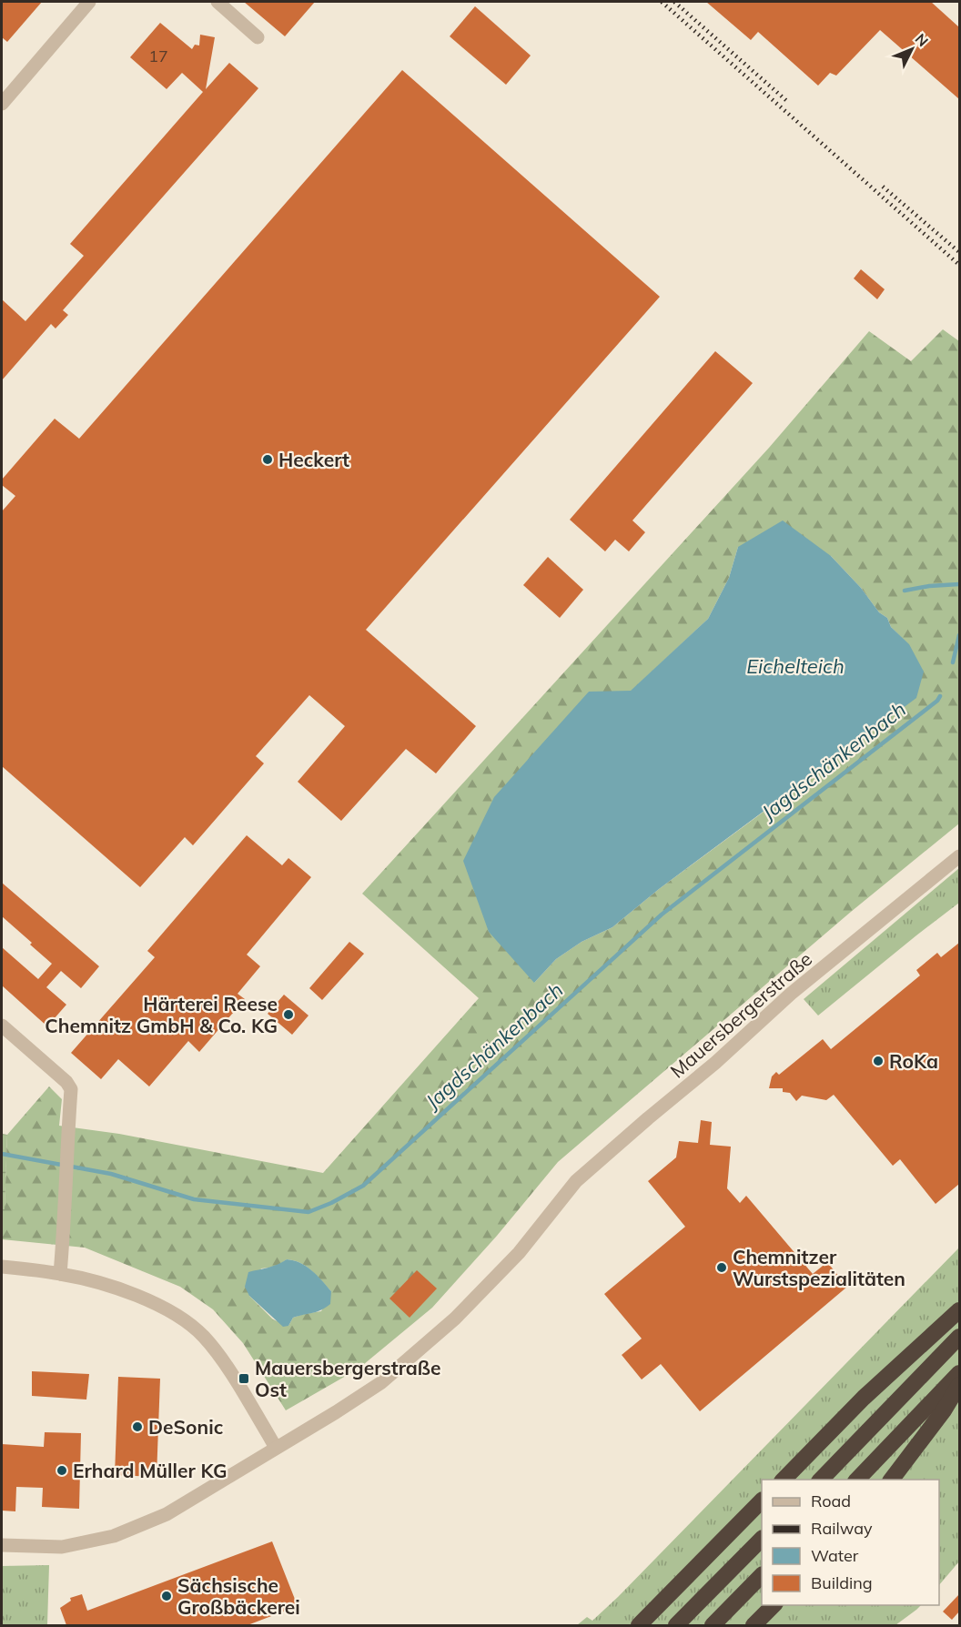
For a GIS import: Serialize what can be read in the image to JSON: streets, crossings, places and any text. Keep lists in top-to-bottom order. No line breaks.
{"streets":{"street":["Mauersbergerstraße"]},"water":["Eichelteich","Jagdschänkenbach"],"places":{"other":["Heckert","Härterei Reese Chemnitz GmbH & Co. KG","RoKa","Chemnitzer Wurstspezialitäten","DeSonic","Erhard Müller KG","Sächsische Großbäckerei"],"transit":["Mauersbergerstraße Ost"]},"house_numbers":["17"],"legend":["Road","Railway","Water","Building"],"north":"top right"}
